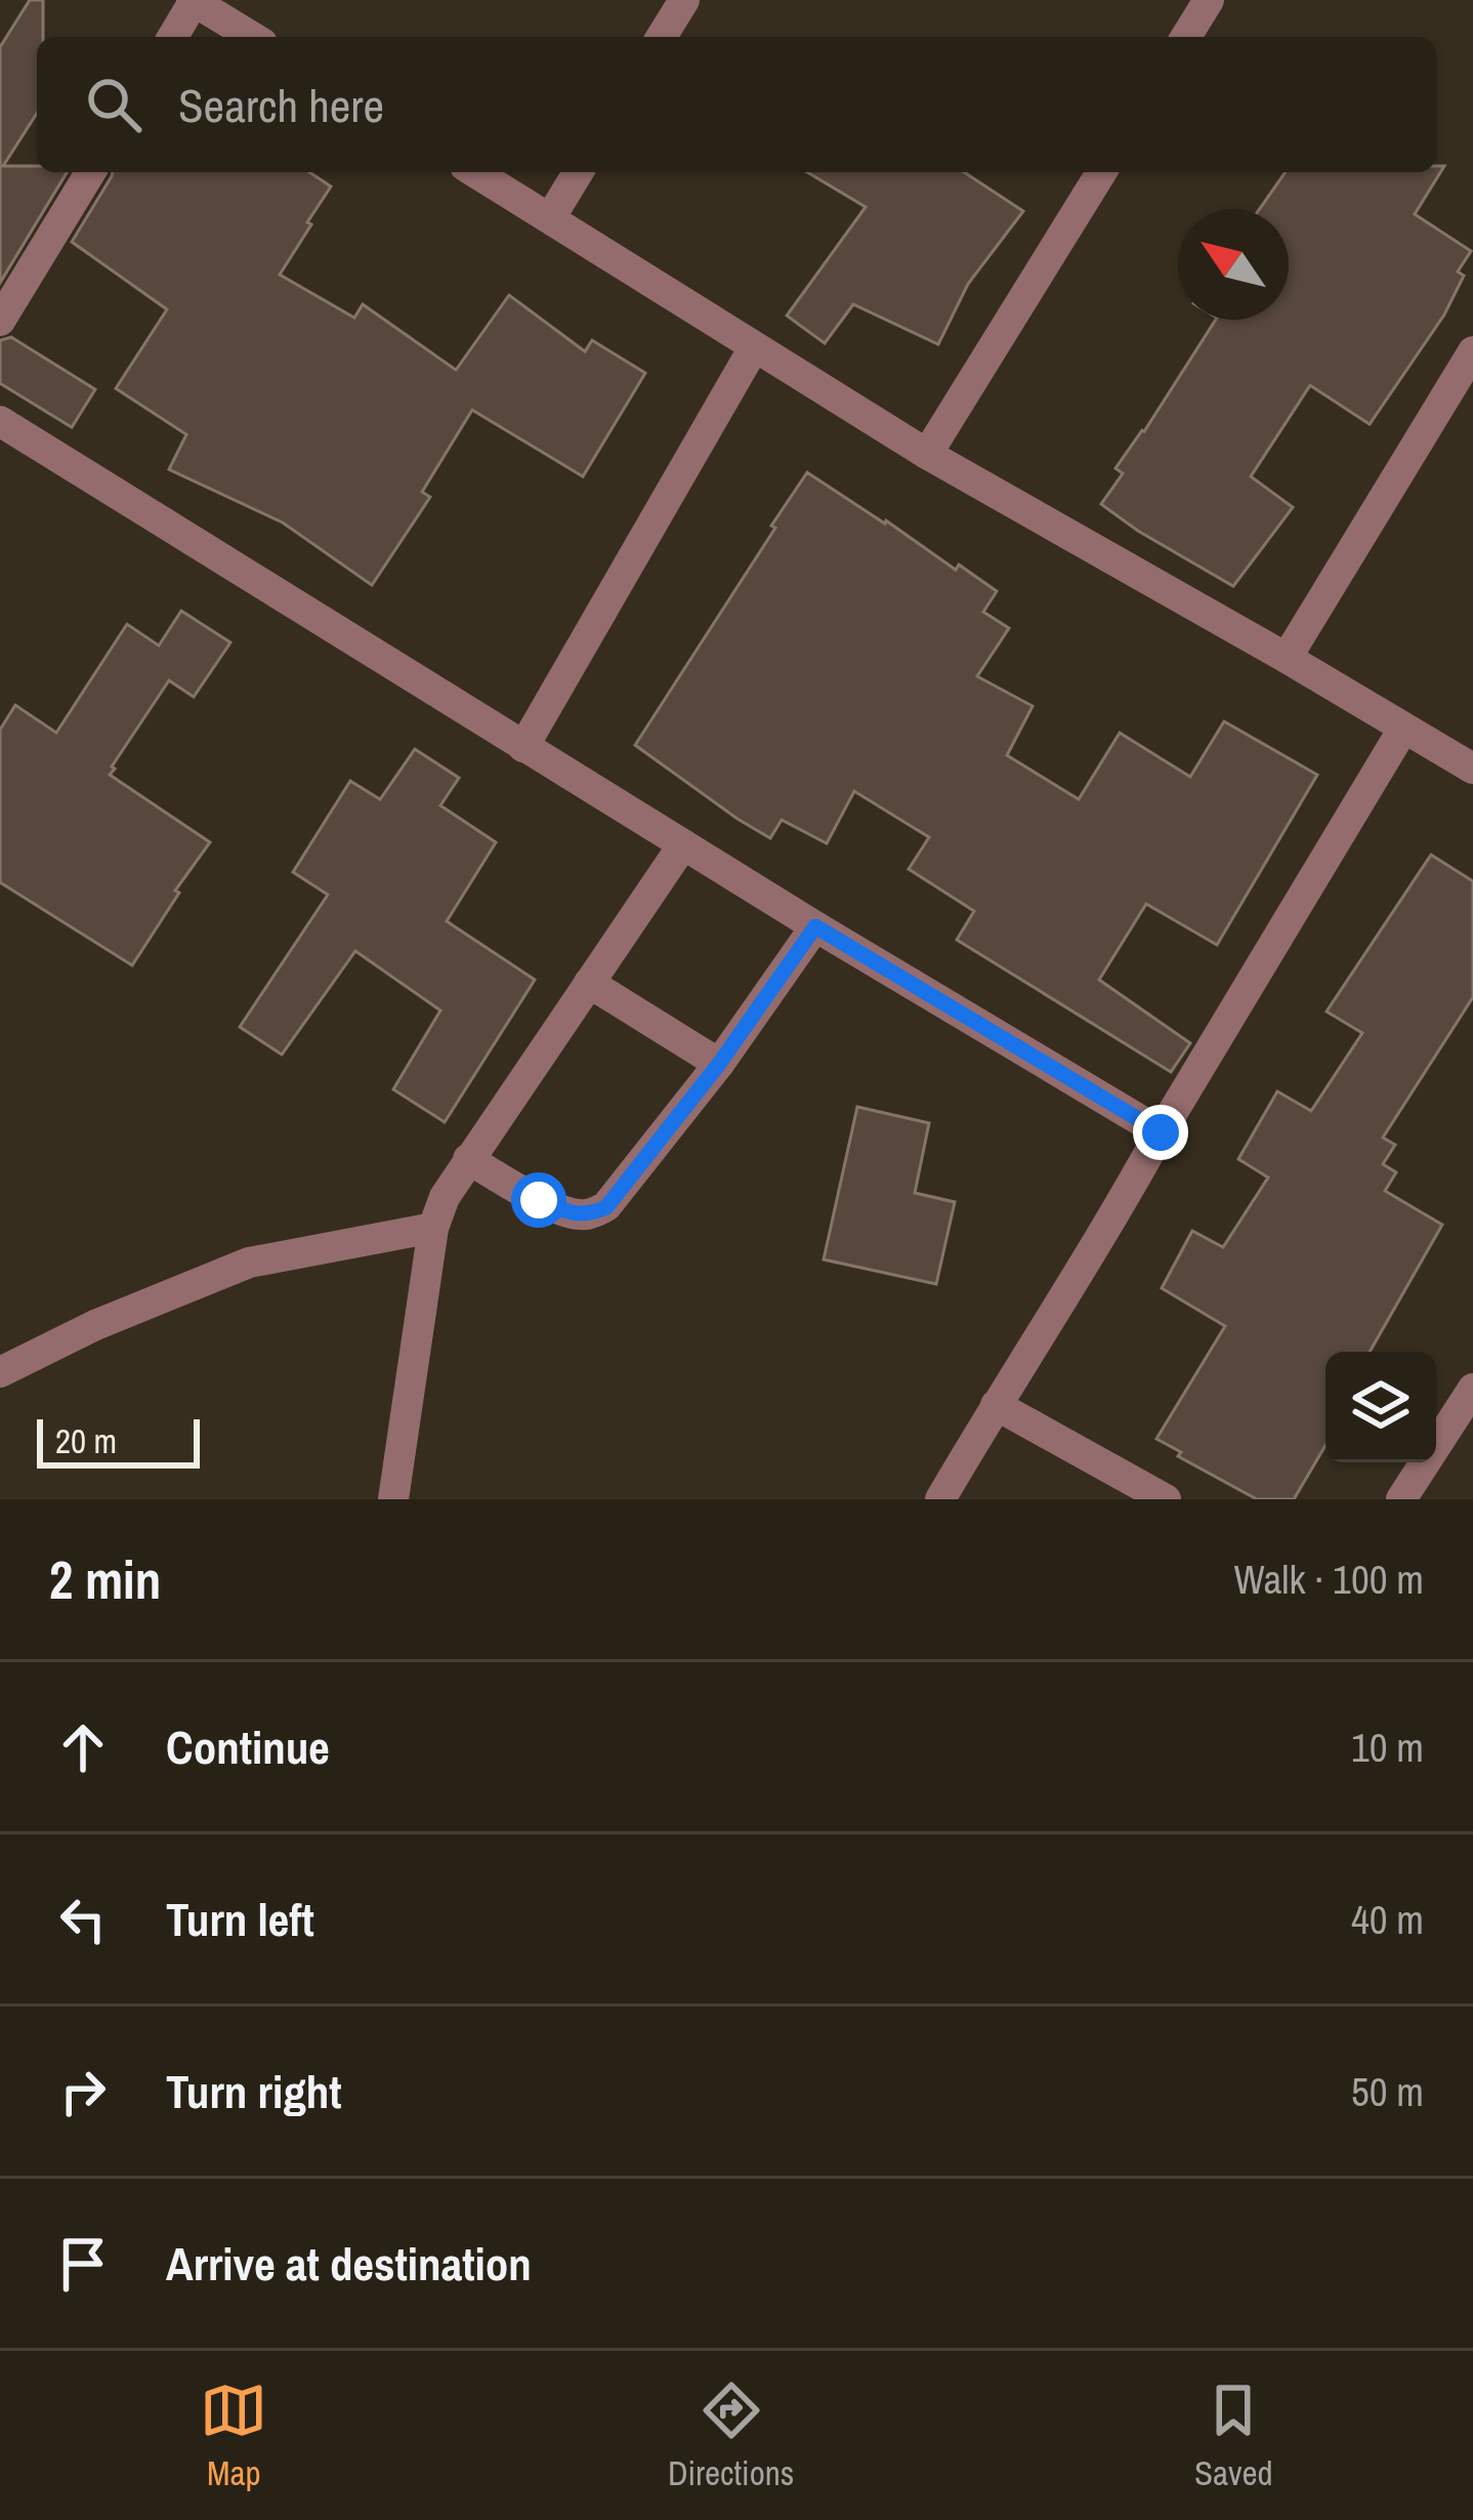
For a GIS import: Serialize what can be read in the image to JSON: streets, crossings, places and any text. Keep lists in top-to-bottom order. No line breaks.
{"scale_bar":"20 m","north":"top left","page":{"search":"Search here","scale":"20 m","heading":["2 min","Walk · 100 m"],"list":[["Continue","10 m"],["Turn left","40 m"],["Turn right","50 m"],"Arrive at destination"],"nav":["Map","Directions","Saved"]}}
